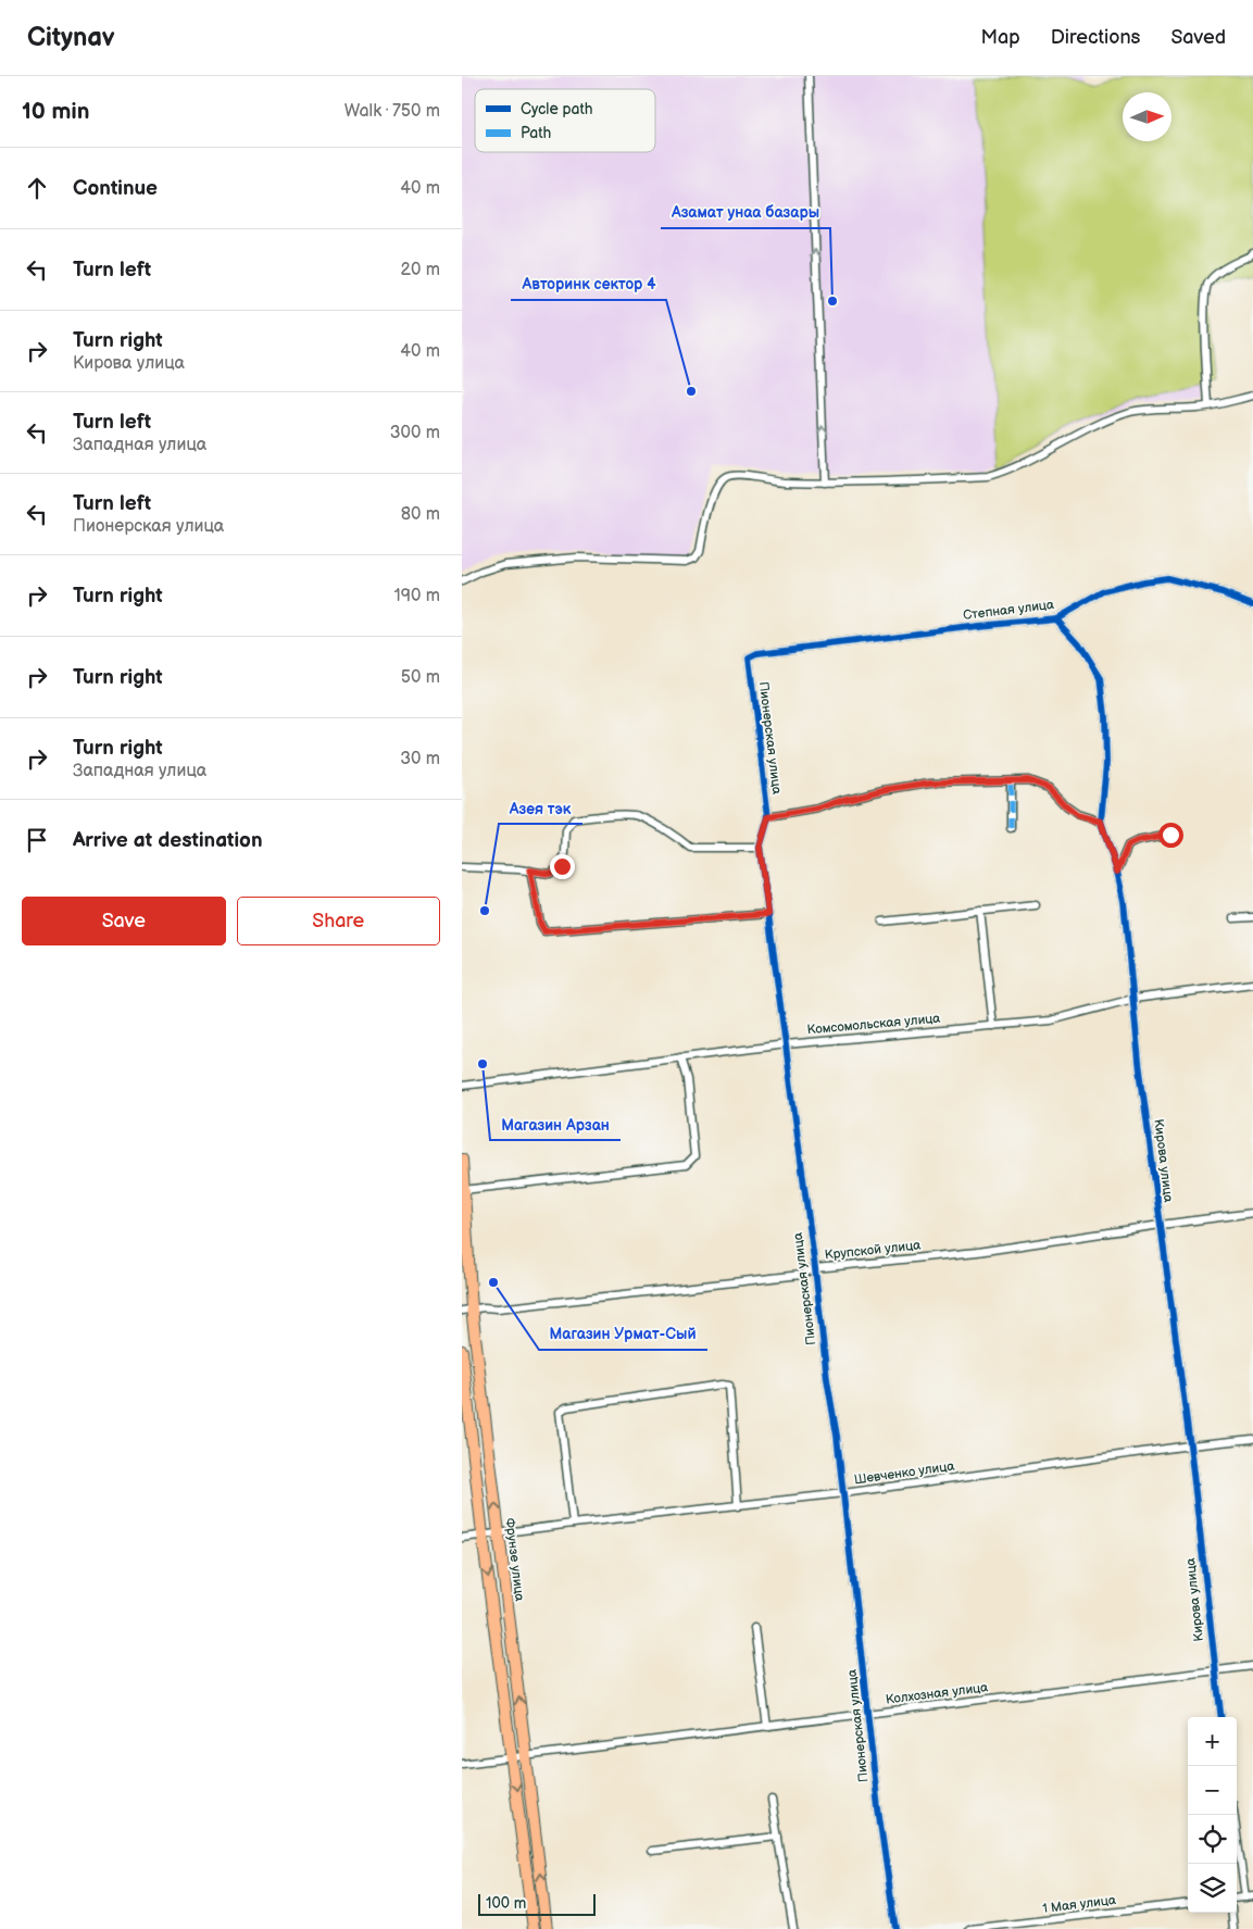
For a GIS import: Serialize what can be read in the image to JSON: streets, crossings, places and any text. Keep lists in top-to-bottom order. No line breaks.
{"streets":{"main road":["Фрунзе улица"],"street":["Степная улица","Пионерская улица","Комсомольская улица","Кирова улица","Крупской улица","Шевченко улица","Колхозная улица","1 Мая улица"]},"crossings":[["Степная улица","Пионерская улица"],["Степная улица","Кирова улица"],["Пионерская улица","Комсомольская улица"],["Пионерская улица","Крупской улица"],["Пионерская улица","Шевченко улица"],["Пионерская улица","Колхозная улица"],["Комсомольская улица","Кирова улица"],["Кирова улица","Крупской улица"],["Кирова улица","Шевченко улица"],["Кирова улица","Колхозная улица"],["Крупской улица","Фрунзе улица"],["Шевченко улица","Фрунзе улица"],["Фрунзе улица","Колхозная улица"]],"places":["Азамат унаа базары","Авторинк сектор 4","Азея тэк","Магазин Арзан","Магазин Урмат-Сый"],"legend":["Cycle path","Path"],"scale_bar":"100 m","north":"right","page":{"header":"Citynav","nav":["Map","Directions","Saved"],"heading":["10 min","Walk · 750 m"],"list":[["Continue","40 m"],["Turn left","20 m"],["Turn right","Кирова улица","40 m"],["Turn left","Западная улица","300 m"],["Turn left","Пионерская улица","80 m"],["Turn right","190 m"],["Turn right","50 m"],["Turn right","Западная улица","30 m"],"Arrive at destination"],"buttons":["Save","Share"],"map_buttons":["+","−"],"scale":"100 m"}}
